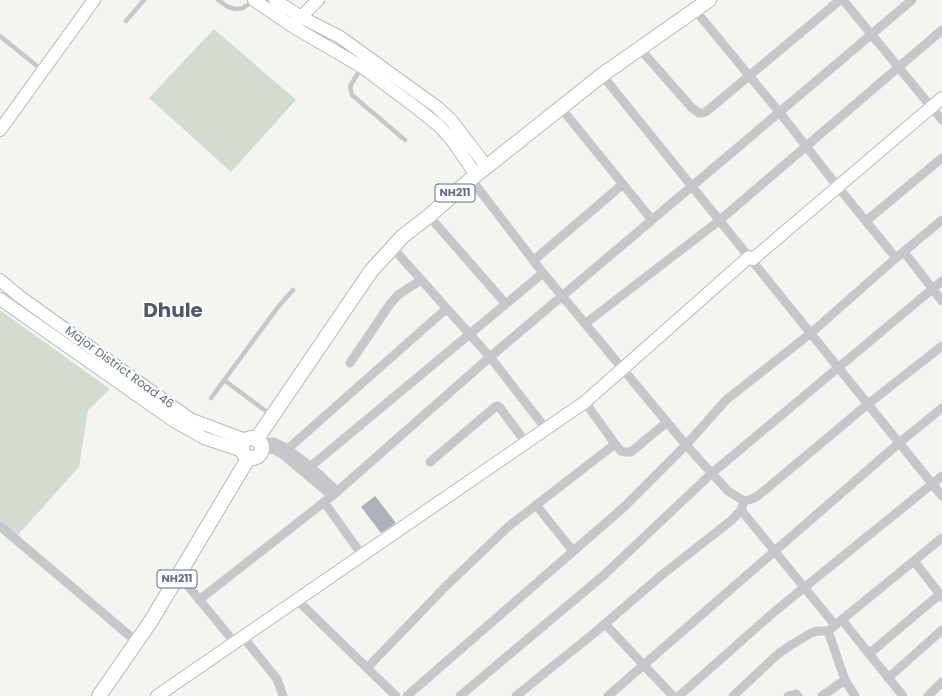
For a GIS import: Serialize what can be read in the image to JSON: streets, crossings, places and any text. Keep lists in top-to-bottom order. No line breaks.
{"streets":{"main road":["NH211","Major District Road 46"]},"crossings":[["NH211","Major District Road 46"]],"districts":["Dhule"]}
